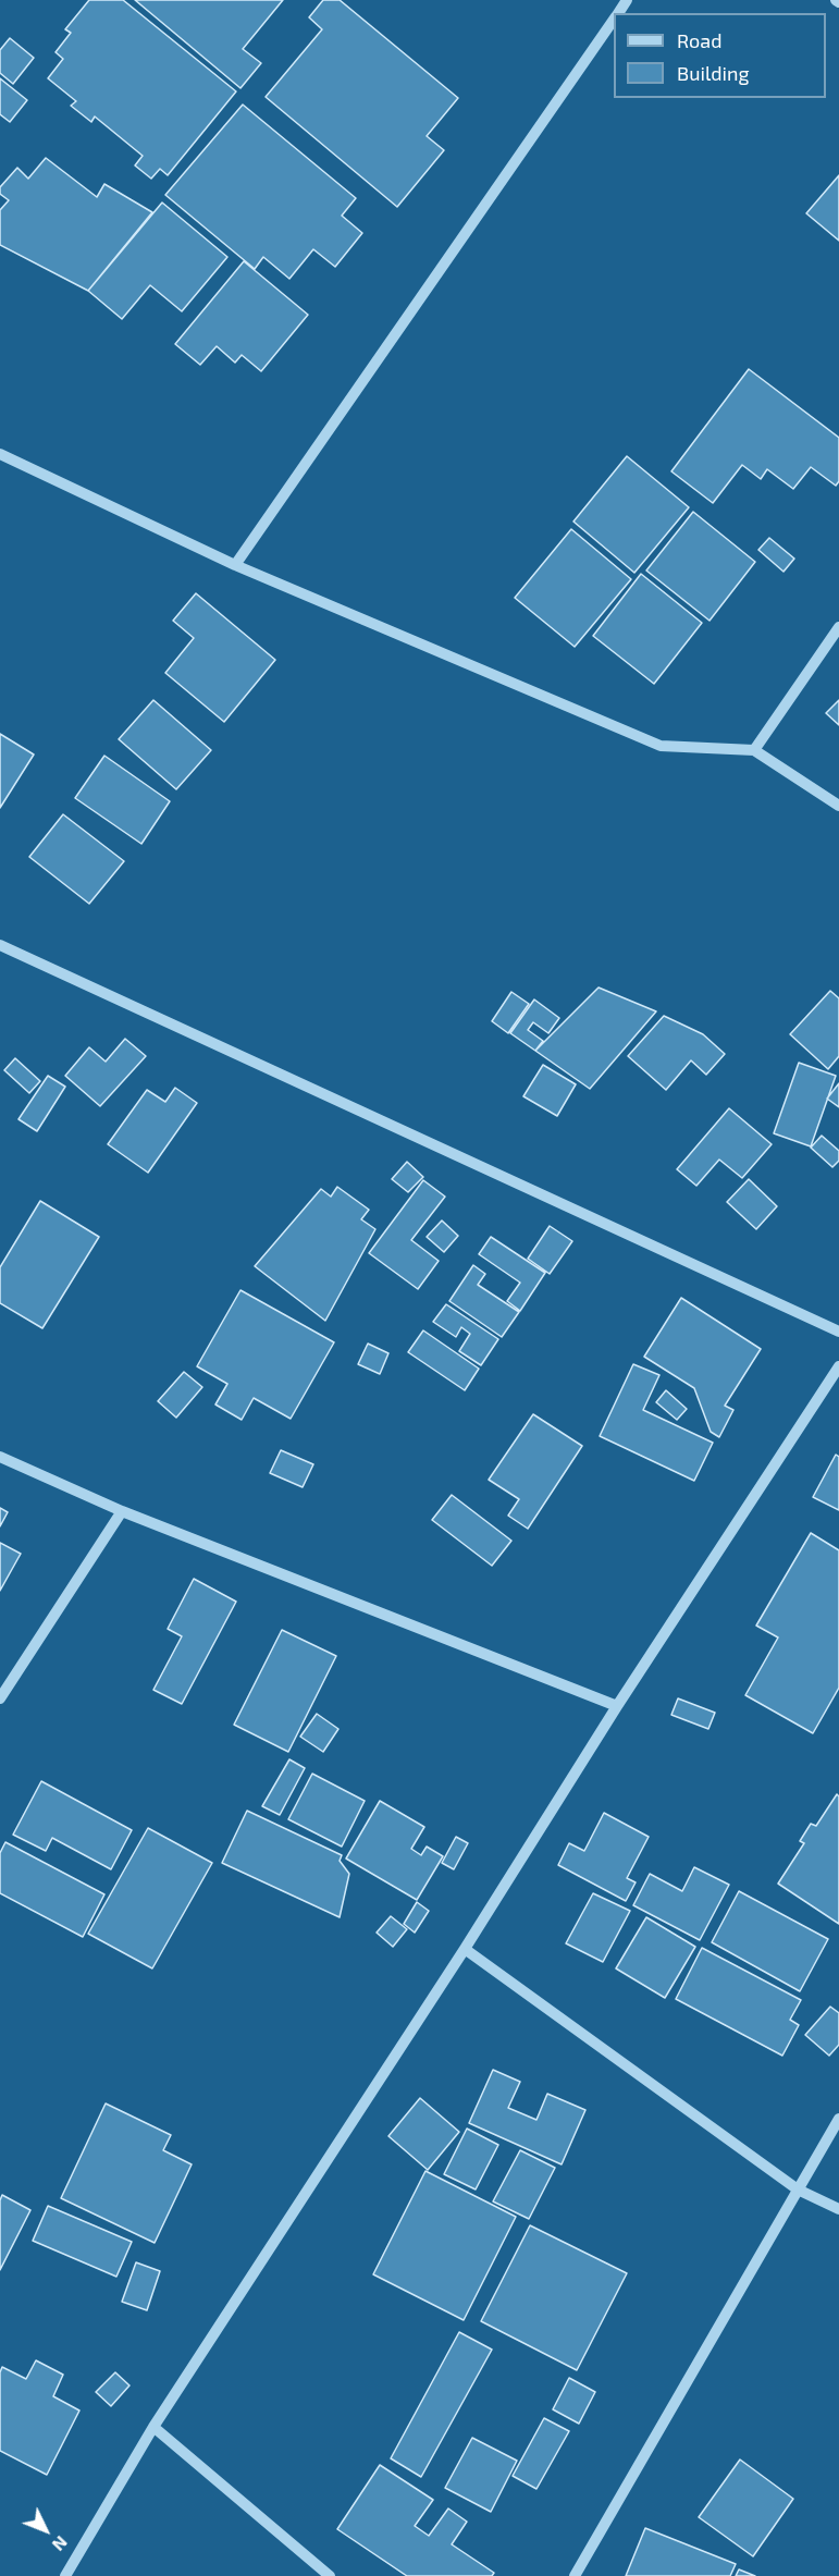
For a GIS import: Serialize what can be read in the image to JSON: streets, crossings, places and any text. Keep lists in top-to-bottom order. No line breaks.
{"legend":["Road","Building"],"north":"bottom right"}
